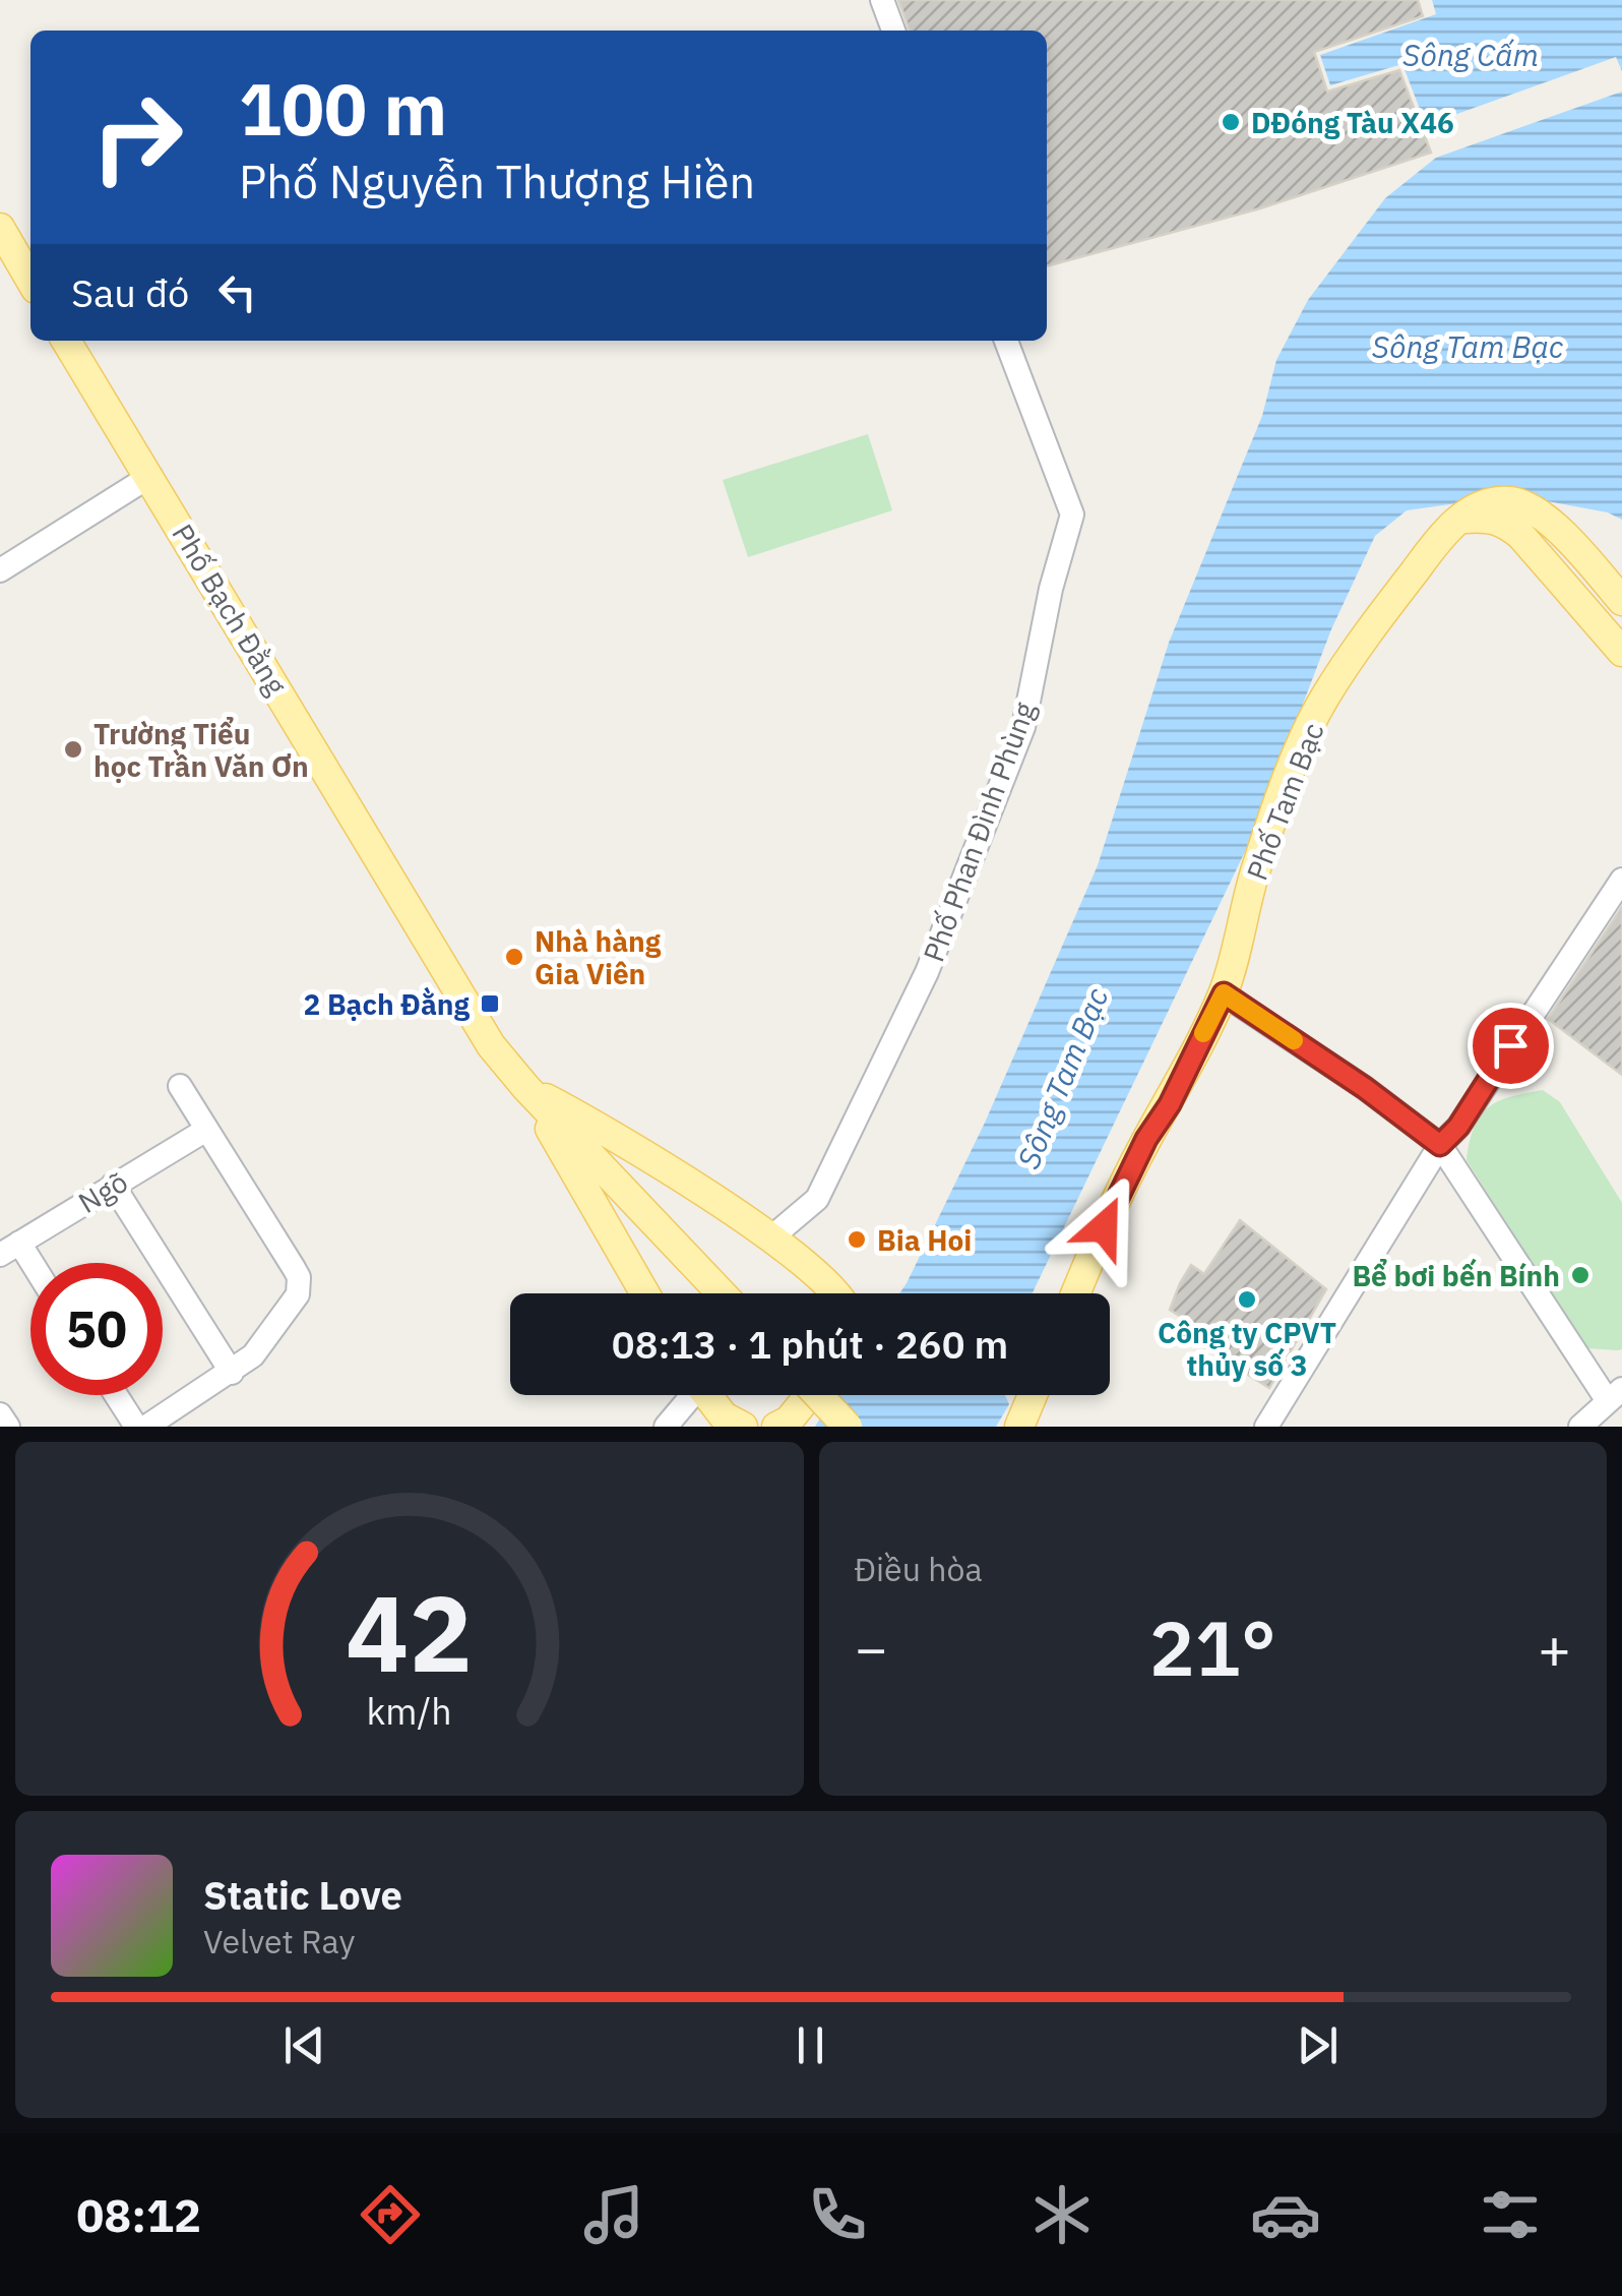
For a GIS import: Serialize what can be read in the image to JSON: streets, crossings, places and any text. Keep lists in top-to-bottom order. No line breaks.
{"streets":{"main road":["Phố Bạch Đằng","Phố Tam Bạc"],"street":["Phố Phan Đình Phùng","Ngõ"]},"crossings":[["Phố Bạch Đằng","Phố Phan Đình Phùng"]],"water":["Sông Cấm","Sông Tam Bạc"],"places":{"other":["DĐóng Tàu X46","Trường Tiểu học Trần Văn Ơn","Nhà hàng Gia Viên","Bia Hoi","Bể bơi bến Bính","Công ty CPVT thủy số 3"],"transit":["2 Bạch Đằng"]},"page":{"turn":["100 m","Phố Nguyễn Thượng Hiền"],"then":"Sau đó","limit":"50","trip":"08:13 · 1 phút · 260 m","tile":"Điều hòa","heat":["−","21°","+"],"song":["Static Love","Velvet Ray"],"tabs":"08:12","gauge":["42","km/h"]}}
